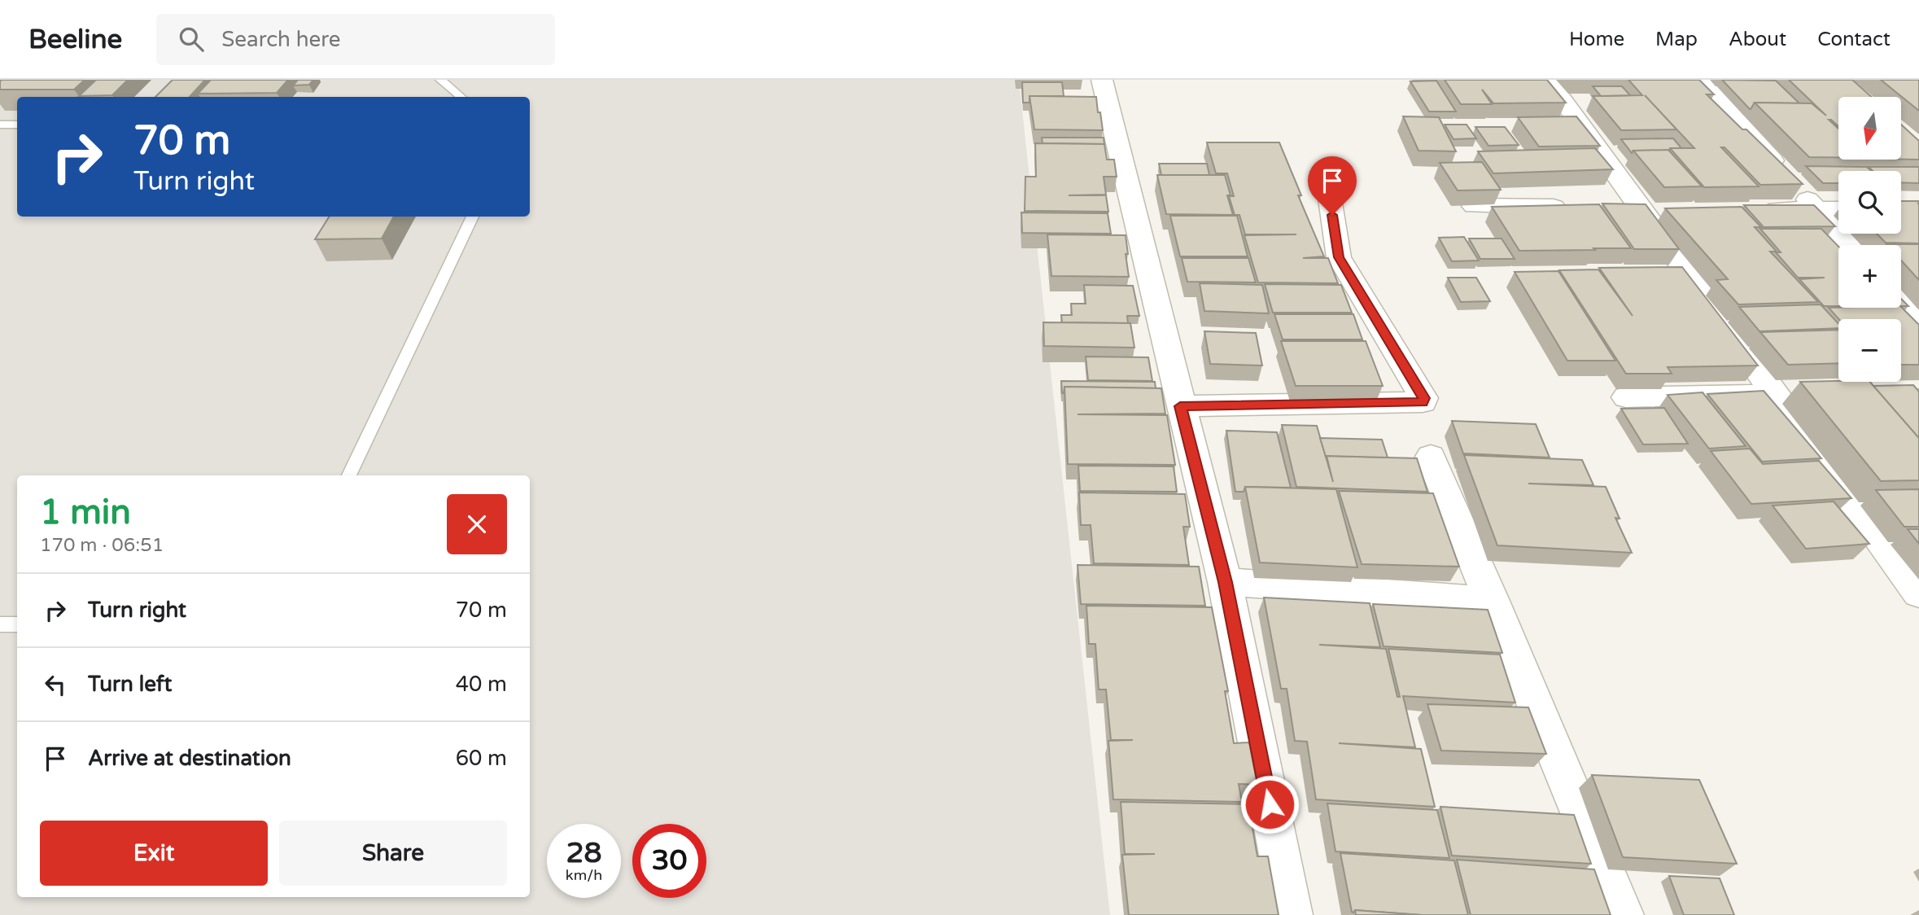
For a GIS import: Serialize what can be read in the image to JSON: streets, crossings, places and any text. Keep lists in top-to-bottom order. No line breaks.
{"north":"bottom","page":{"header":"Beeline","search":"Search here","nav":["Home","Map","About","Contact"],"map_buttons":["+","−"],"turn":["70 m","Turn right"],"heading":["1 min","170 m · 06:51"],"list":[{"name":"Turn right","value":"70 m"},{"name":"Turn left","value":"40 m"},{"name":"Arrive at destination","value":"60 m"}],"buttons":["Exit","Share"],"speed":"28 km/h","limit":"30"}}
